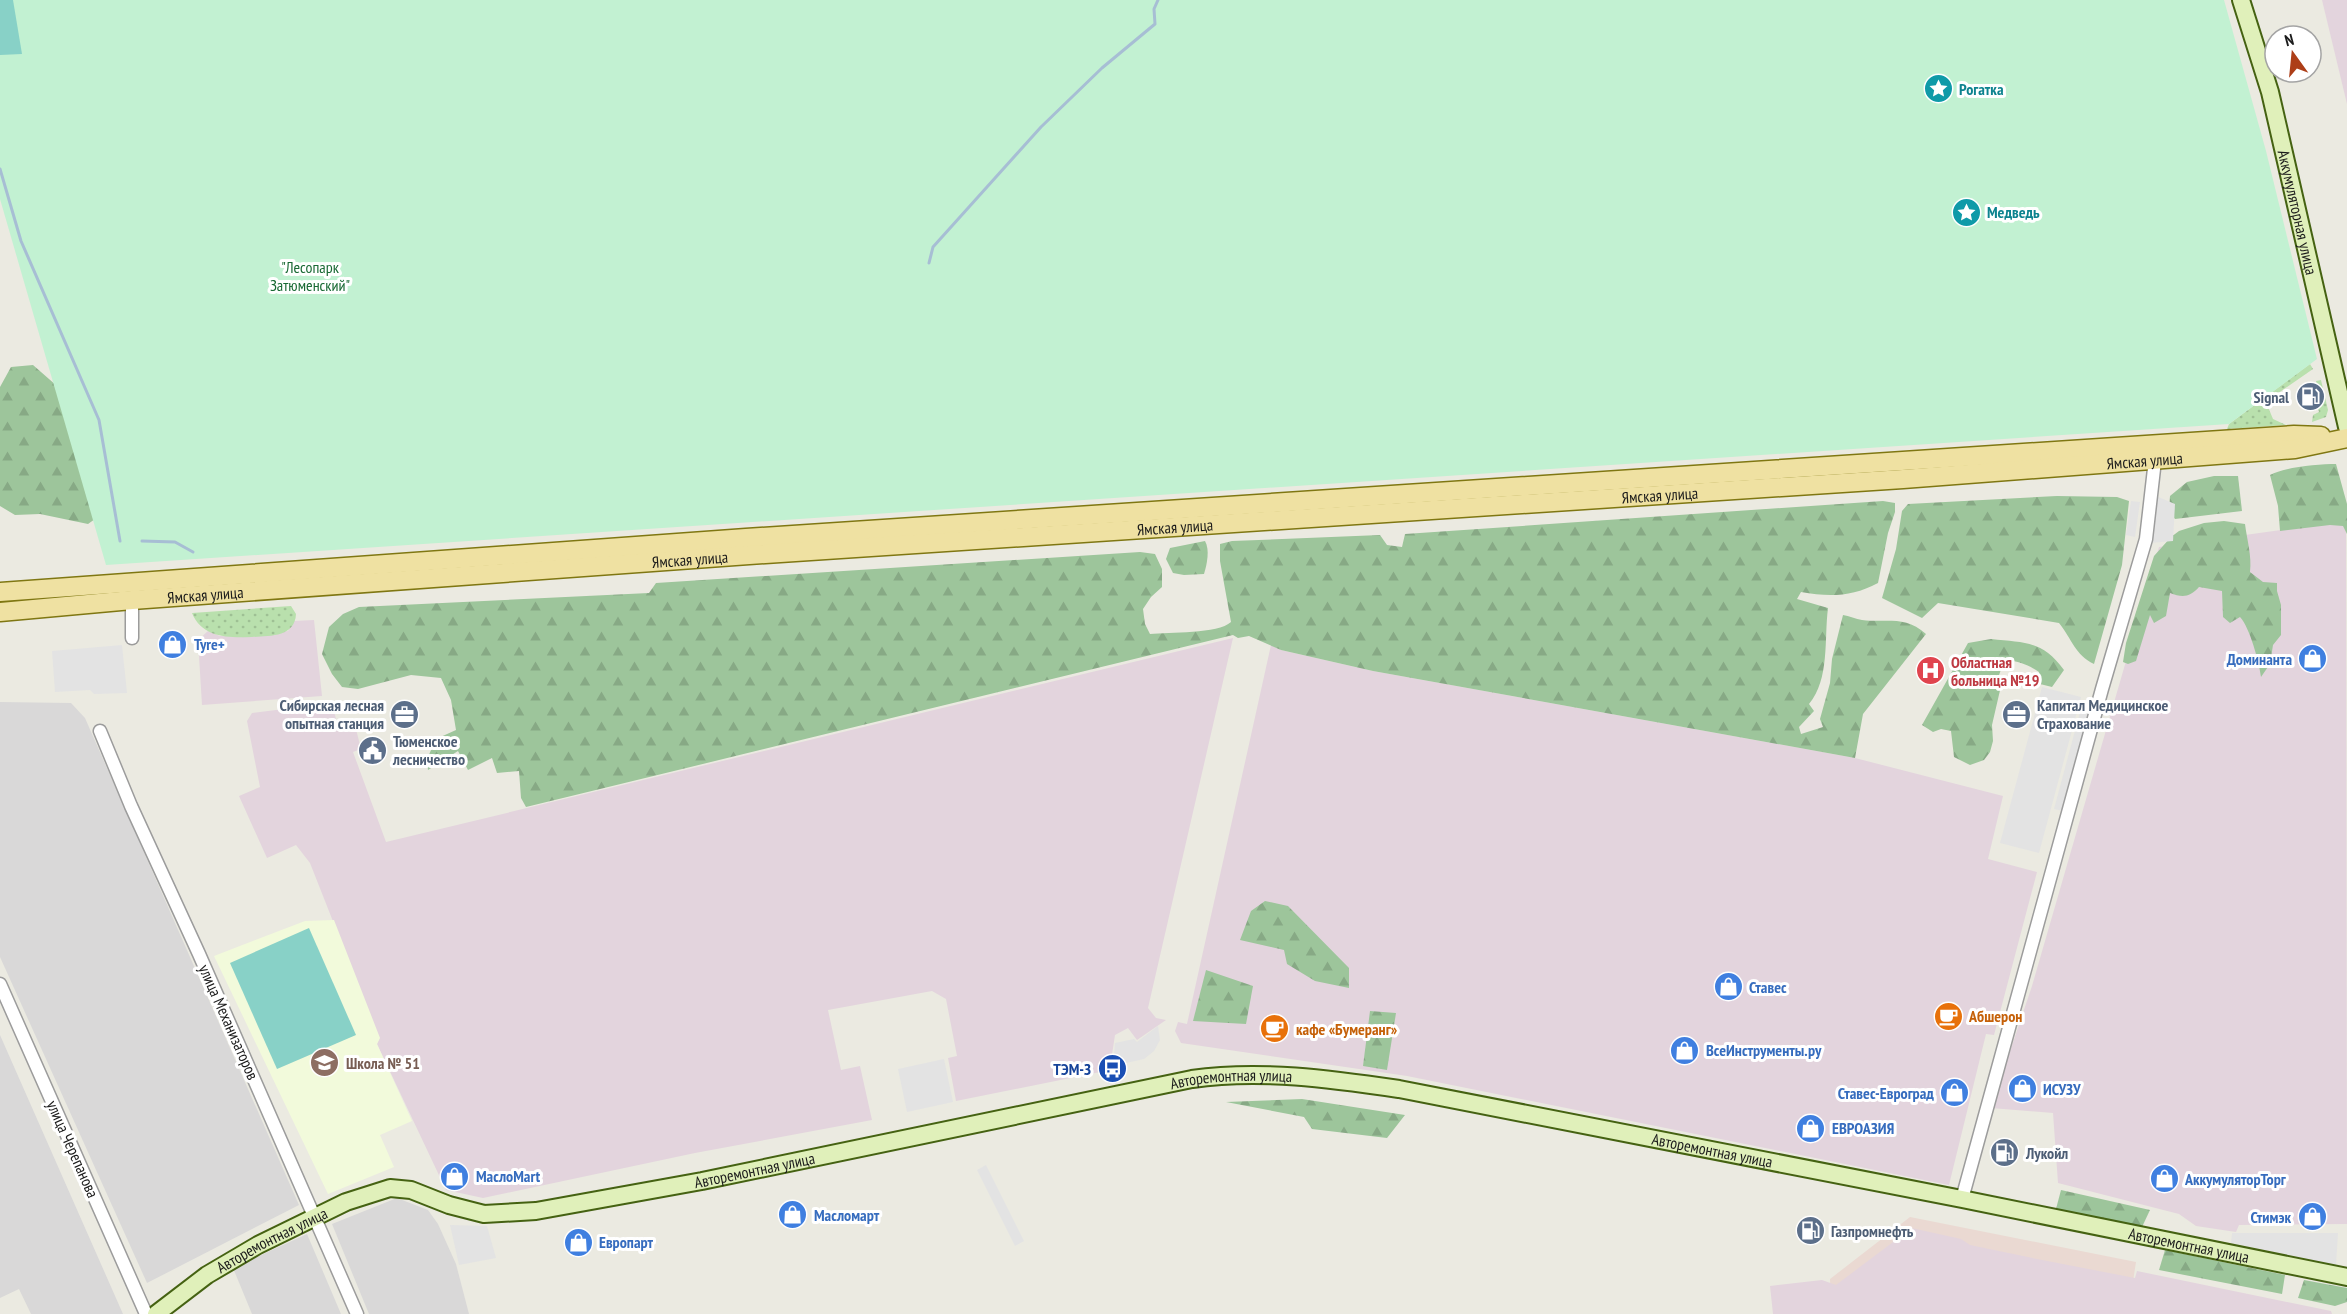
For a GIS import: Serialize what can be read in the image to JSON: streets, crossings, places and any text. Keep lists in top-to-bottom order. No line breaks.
{"streets":{"main road":["Ямская улица"],"street":["Аккумуляторная улица","улица Механизаторов","Авторемонтная улица","улица Черепанова"]},"crossings":[["улица Механизаторов","Авторемонтная улица"]],"parks":["\"Лесопарк Затюменский\""],"places":{"place":["Рогатка","Медведь"],"fuel station":["Signal","Лукойл","Газпромнефть"],"shop":["Tyre+","Доминанта","Ставес","ВсеИнструменты.ру","ИСУЗУ","Ставес-Евроград","ЕВРОАЗИЯ","МаслоMart","АккумуляторТорг","Масломарт","Стимэк","Европарт"],"hospital":["Областная больница №19"],"office":["Сибирская лесная опытная станция","Капитал Медицинское Страхование"],"public building":["Тюменское лесничество"],"cafe":["Абшерон","кафе «Бумеранг»"],"school or university":["Школа № 51"],"bus stop":["ТЭМ-З"]},"north":"top"}
